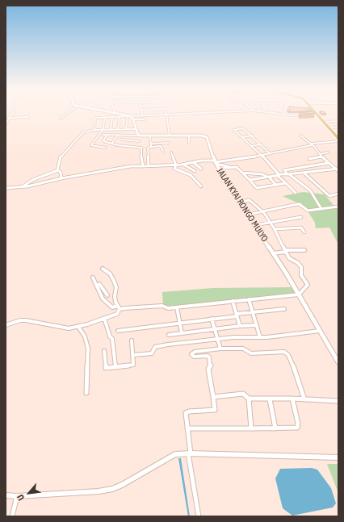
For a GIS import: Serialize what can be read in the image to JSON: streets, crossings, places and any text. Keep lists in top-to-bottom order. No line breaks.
{"streets":{"street":["JALAN KYAI RONGO MULYO"]},"north":"bottom left"}
